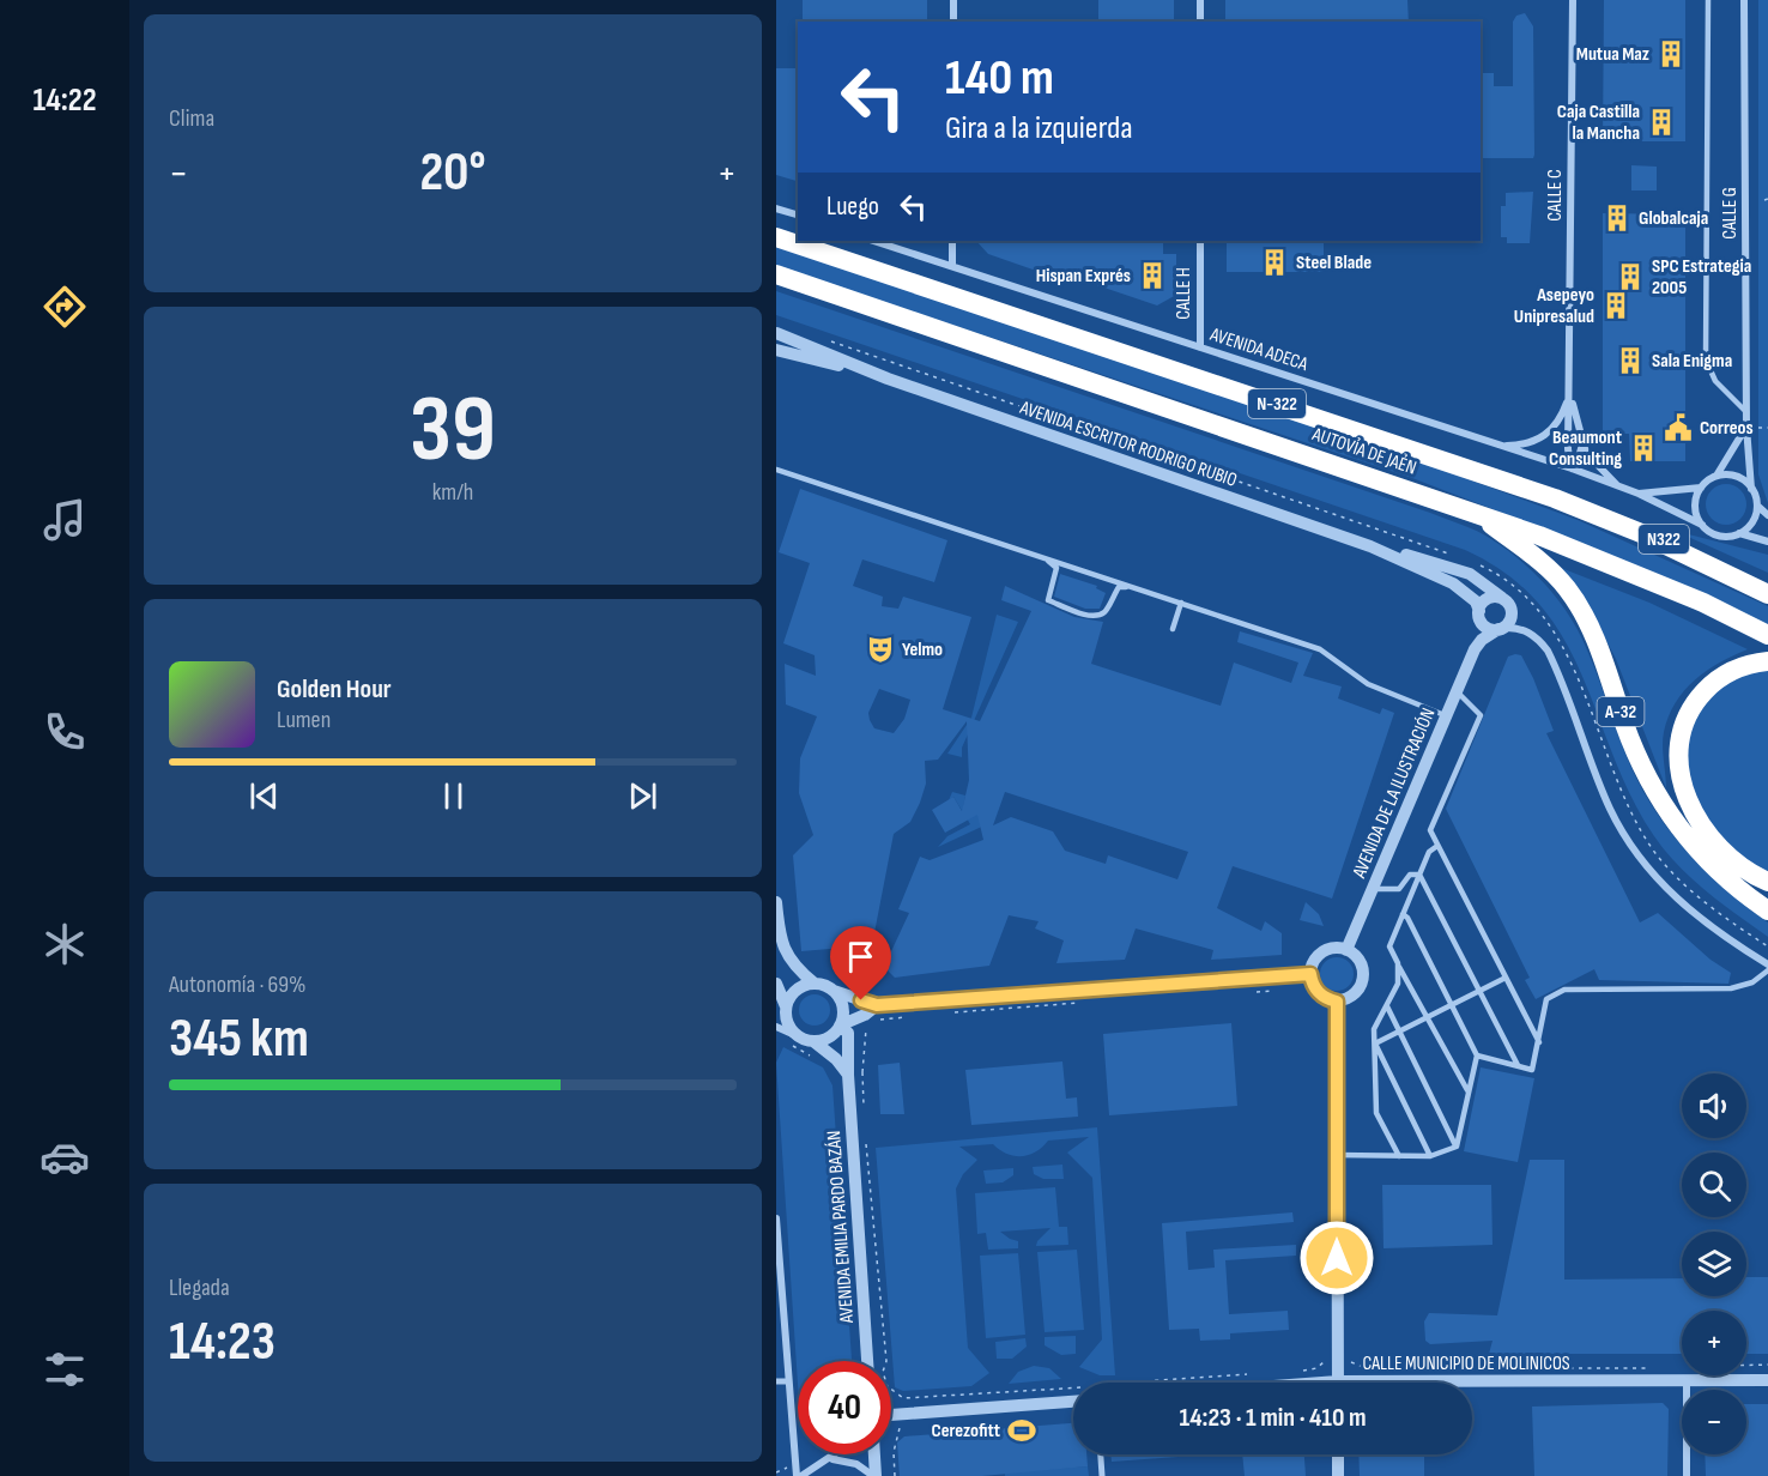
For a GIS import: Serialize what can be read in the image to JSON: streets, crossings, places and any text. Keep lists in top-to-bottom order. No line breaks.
{"streets":{"highway":["N-322","AUTOVÍA DE JAÉN","N322","A-32"],"street":["CALLE C","CALLE G","CALLE H","AVENIDA ADECA","AVENIDA ESCRITOR RODRIGO RUBIO","AVENIDA DE LA ILUSTRACIÓN","AVENIDA EMILIA PARDO BAZÁN","CALLE MUNICIPIO DE MOLINICOS"]},"crossings":[["CALLE C","AVENIDA ADECA"],["CALLE G","AVENIDA ADECA"],["CALLE H","AVENIDA ADECA"],["AVENIDA ESCRITOR RODRIGO RUBIO","AVENIDA DE LA ILUSTRACIÓN"],["AUTOVÍA DE JAÉN","N322"],["AUTOVÍA DE JAÉN","A-32"]],"places":{"building":["Mutua Maz","Caja Castilla la Mancha","Globalcaja","Steel Blade","Hispan Exprés","SPC Estrategia 2005","Asepeyo Unipresalud","Sala Enigma","Beaumont Consulting"],"public building":["Correos"],"theatre":["Yelmo"],"sports":["Cerezofitt"]},"page":{"tabs":"14:22","tile":["Clima",["39","km/h"],["Autonomía · 69%","345 km"],["Llegada","14:23"]],"turn":["140 m","Gira a la izquierda"],"heat":["−","20°","+"],"then":"Luego","song":["Golden Hour","Lumen"],"map_buttons":["+","−"],"limit":"40","trip":"14:23 · 1 min · 410 m"}}
